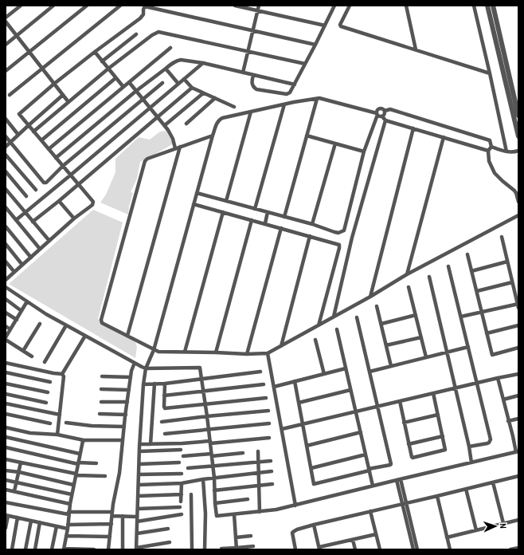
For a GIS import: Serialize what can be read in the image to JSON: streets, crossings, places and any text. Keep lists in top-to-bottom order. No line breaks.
{"north":"right"}
